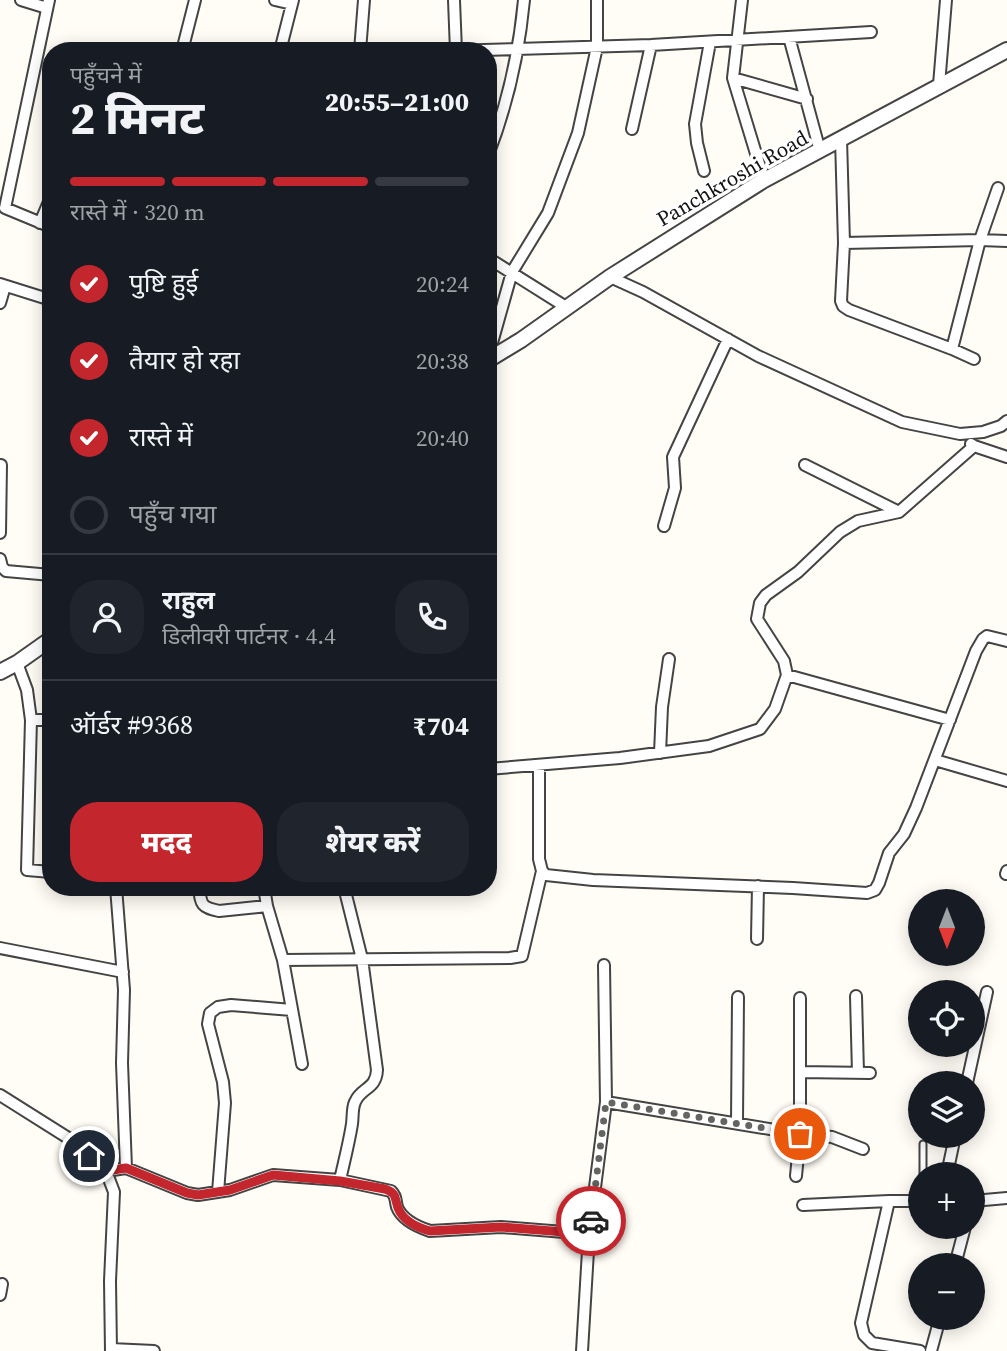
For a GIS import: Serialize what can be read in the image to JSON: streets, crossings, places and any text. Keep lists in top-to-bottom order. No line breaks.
{"streets":{"street":["Panchkroshi Road"]},"north":"bottom","page":{"heading":["2 मिनट","पहुँचने में","20:55–21:00"],"panel":["राहुल","डिलीवरी पार्टनर · 4.4","ऑर्डर #9368","₹704"],"bar":"रास्ते में · 320 m","list":[["पुष्टि हुई","20:24"],["तैयार हो रहा","20:38"],["रास्ते में","20:40"],"पहुँच गया"],"buttons":["मदद","शेयर करें"],"map_buttons":["+","−"]}}
